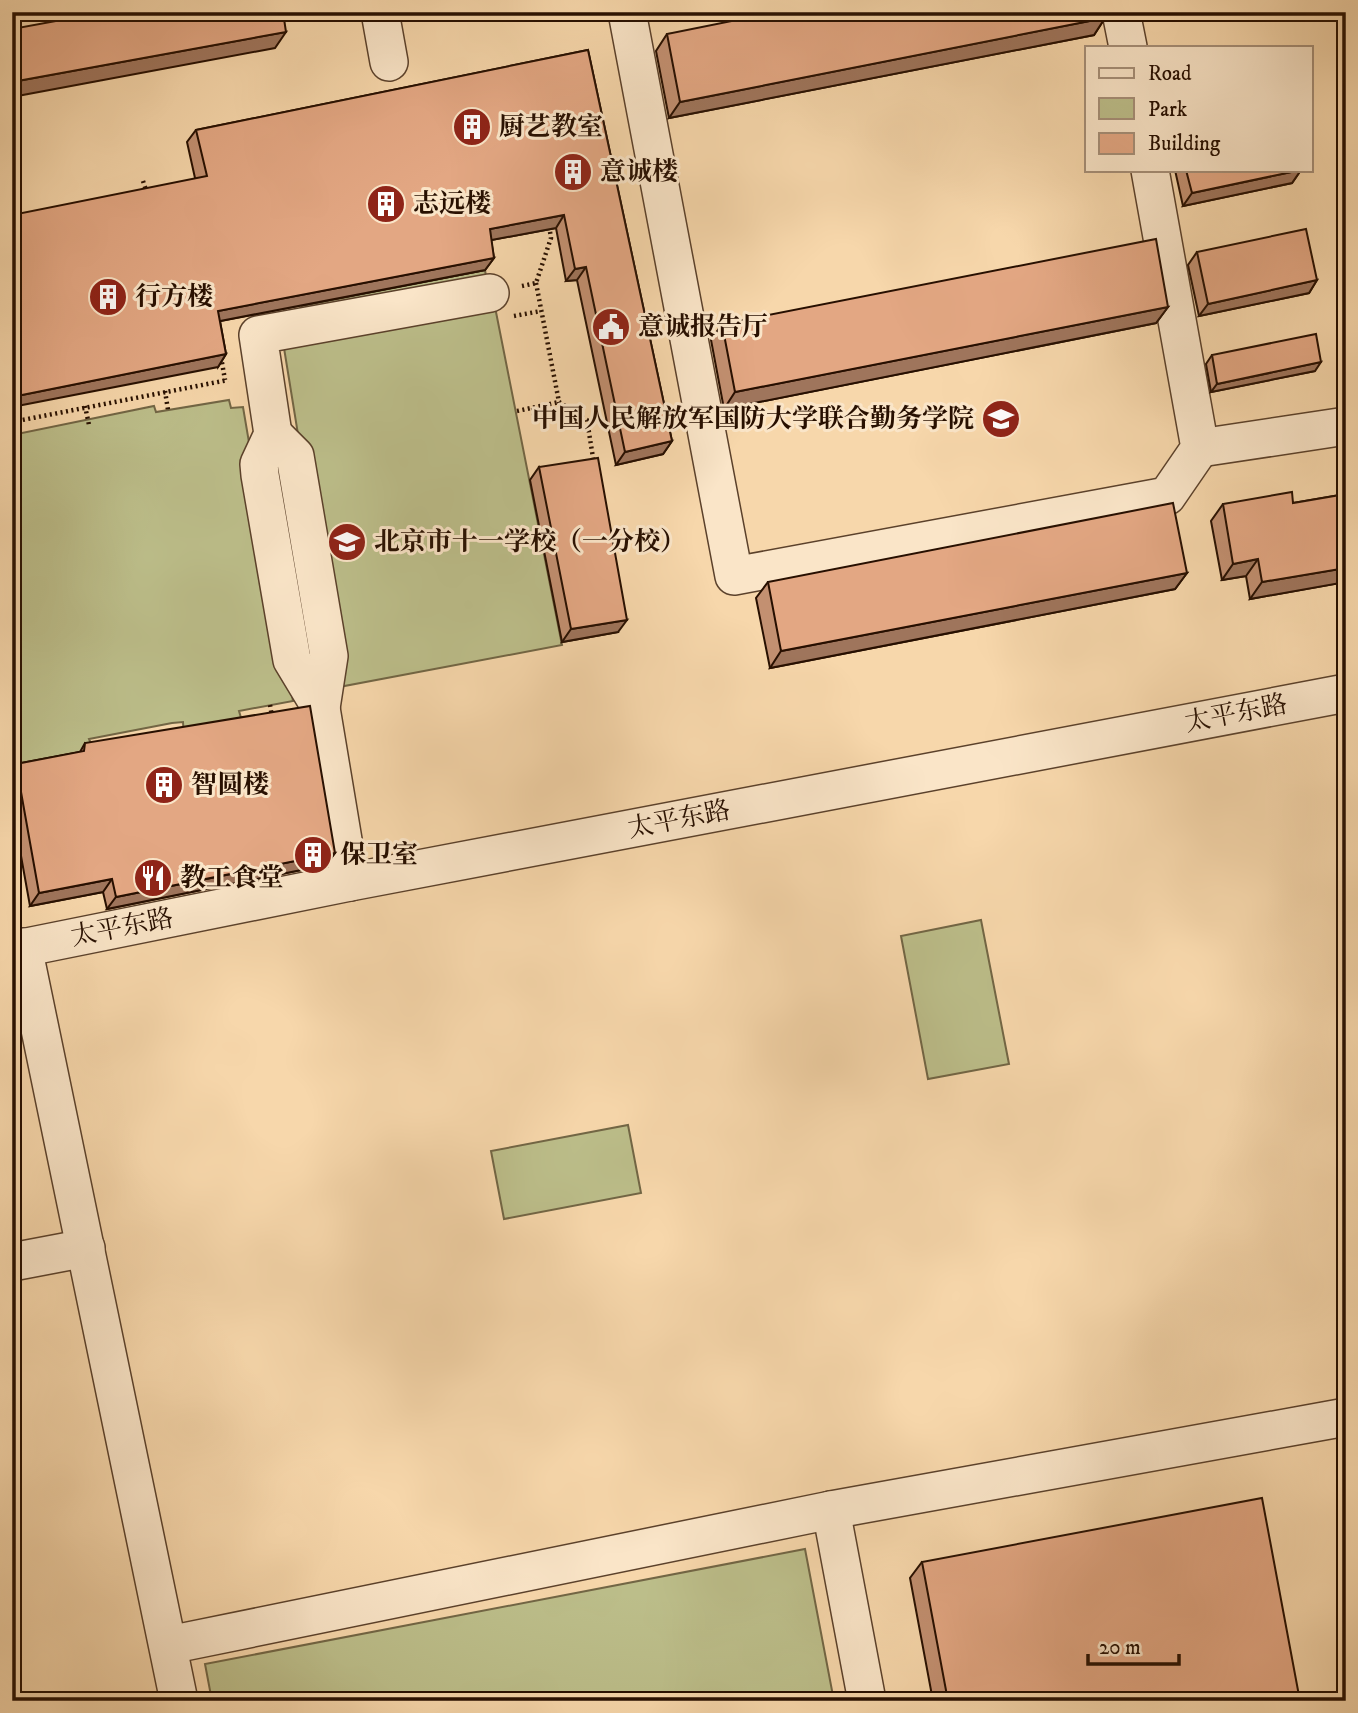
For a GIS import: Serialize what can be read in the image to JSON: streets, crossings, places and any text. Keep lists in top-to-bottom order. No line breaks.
{"streets":{"street":["太平东路"]},"places":{"building":["厨艺教室","意诚楼","志远楼","行方楼","智圆楼","保卫室"],"public building":["意诚报告厅"],"school or university":["中国人民解放军国防大学联合勤务学院","北京市十一学校（一分校）"],"restaurant":["教工食堂"]},"legend":["Road","Park","Building"],"scale_bar":"20 m"}
